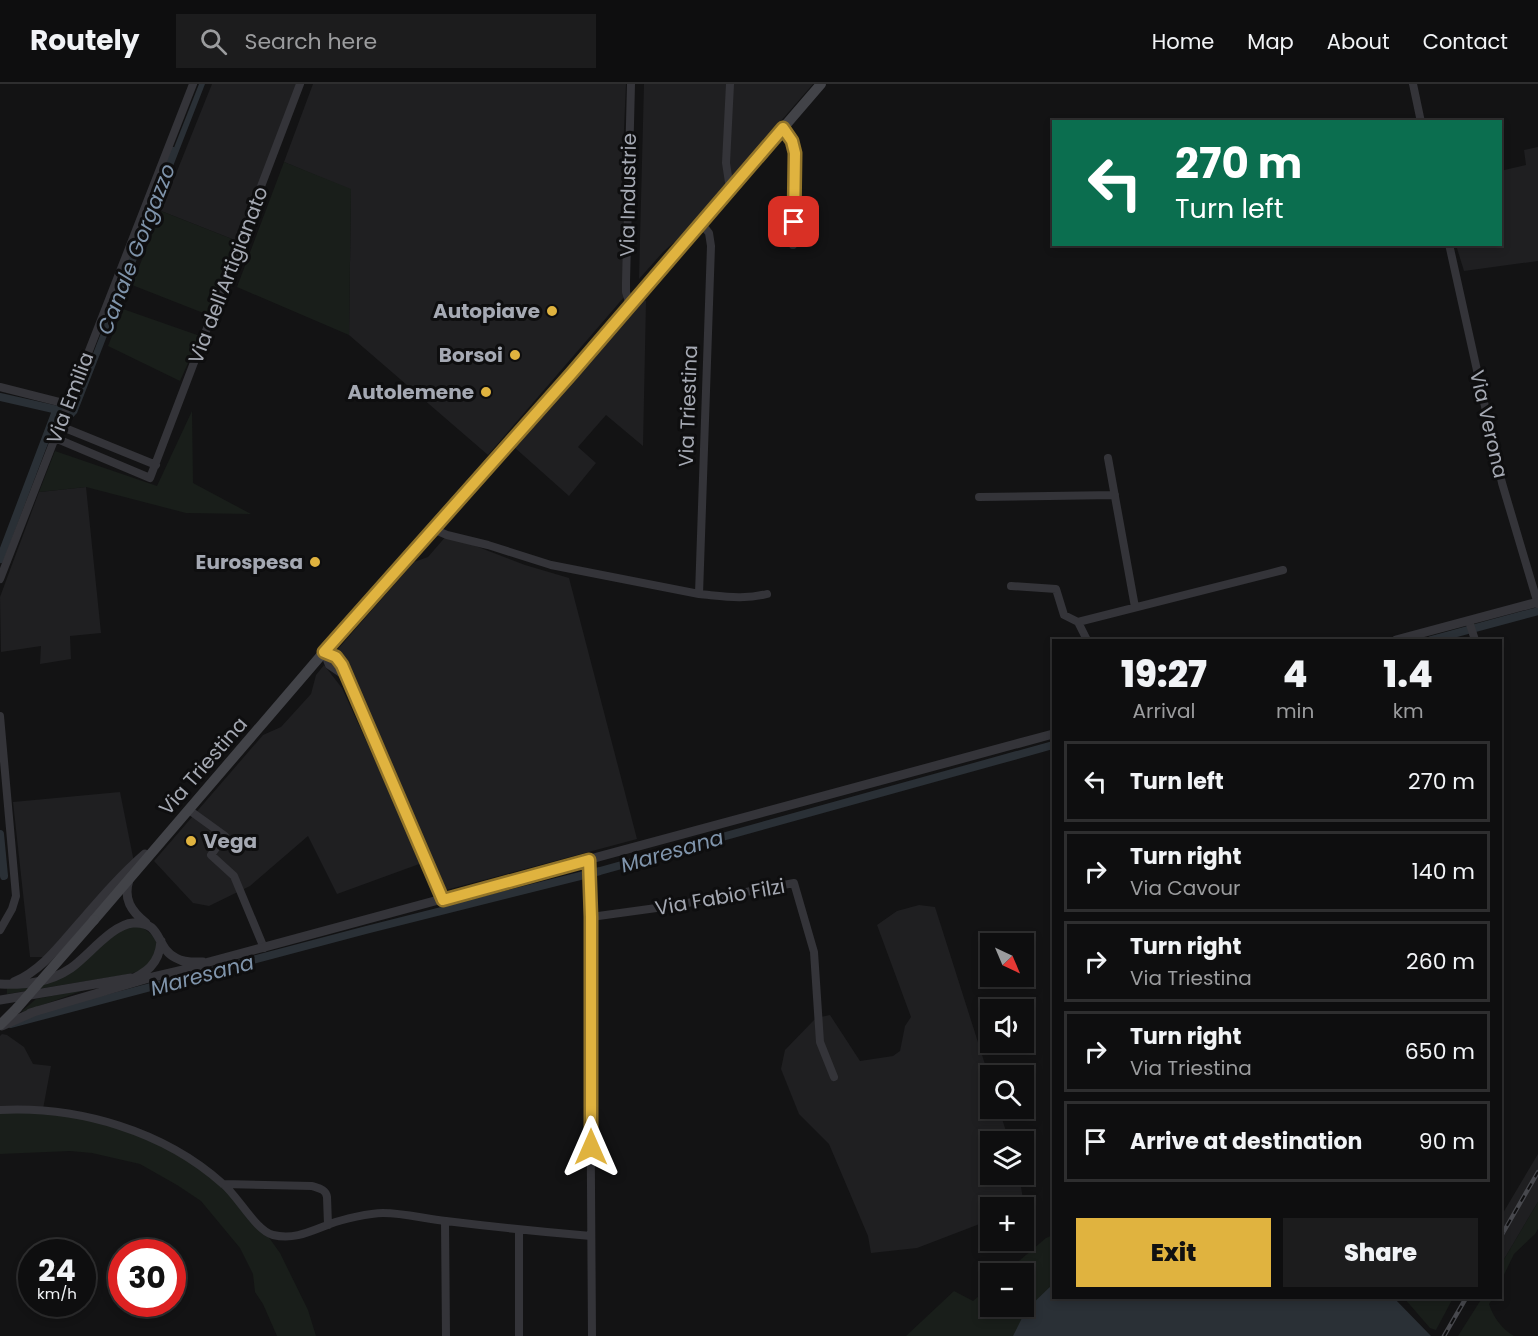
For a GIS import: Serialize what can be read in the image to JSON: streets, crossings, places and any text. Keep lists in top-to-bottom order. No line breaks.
{"streets":{"main road":["Via Triestina"],"street":["Via Industrie","Via dell'Artigianato","Via Emilia","Via Verona","Via Fabio Filzi"]},"crossings":[["Via Industrie","Via Triestina"]],"water":["Canale Gorgazzo","Maresana"],"places":["Autopiave","Borsoi","Autolemene","Eurospesa","Vega"],"north":"bottom right","page":{"header":"Routely","search":"Search here","nav":["Home","Map","About","Contact"],"turn":["270 m","Turn left"],"eta":["19:27","Arrival","4","min","1.4","km"],"list":[{"name":"Turn left","value":"270 m"},{"name":"Turn right","note":"Via Cavour","value":"140 m"},{"name":"Turn right","note":"Via Triestina","value":"260 m"},{"name":"Turn right","note":"Via Triestina","value":"650 m"},{"name":"Arrive at destination","value":"90 m"}],"map_buttons":["+","−"],"buttons":["Exit","Share"],"speed":"24 km/h","limit":"30"}}
